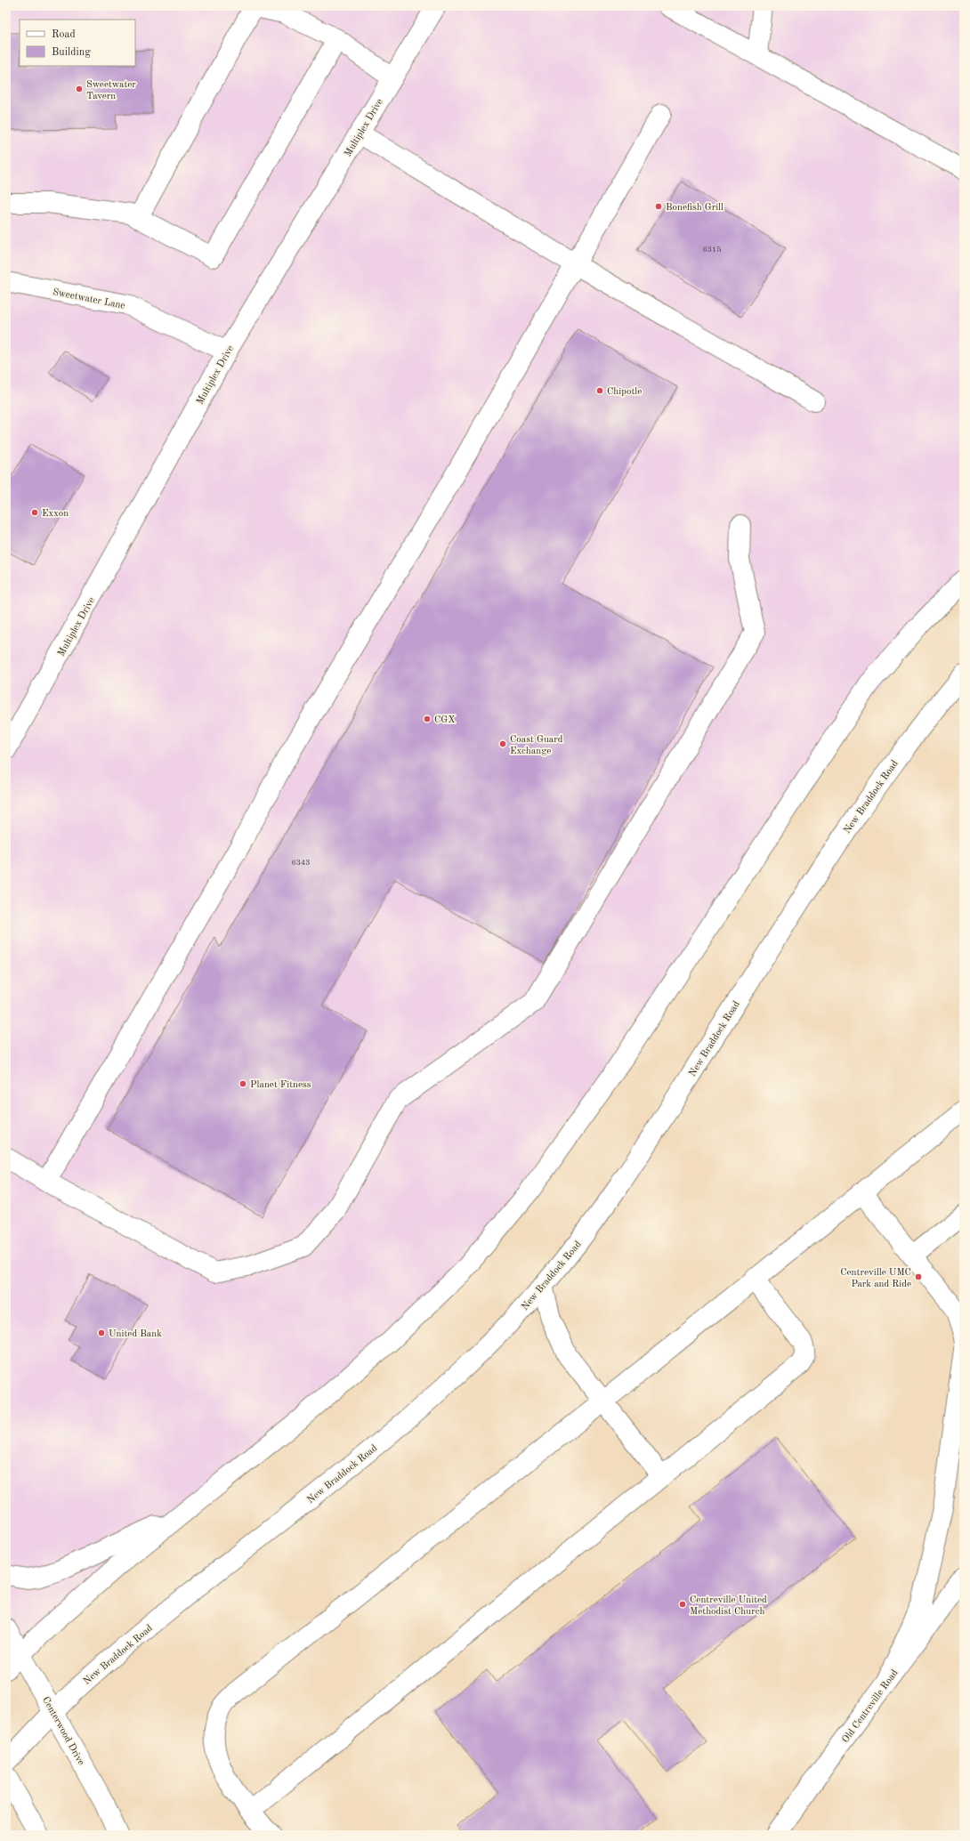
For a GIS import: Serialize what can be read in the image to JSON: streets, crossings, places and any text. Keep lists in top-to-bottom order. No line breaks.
{"streets":{"street":["Multiplex Drive","Sweetwater Lane","New Braddock Road","Old Centreville Road","Centerwood Drive"]},"crossings":[["Multiplex Drive","Sweetwater Lane"],["New Braddock Road","Centerwood Drive"]],"places":["Sweetwater Tavern","Bonefish Grill","Chipotle","Exxon","CGX","Coast Guard Exchange","Planet Fitness","Centreville UMC Park and Ride","United Bank","Centreville United Methodist Church"],"house_numbers":["6315","6343"],"legend":["Road","Building"]}
